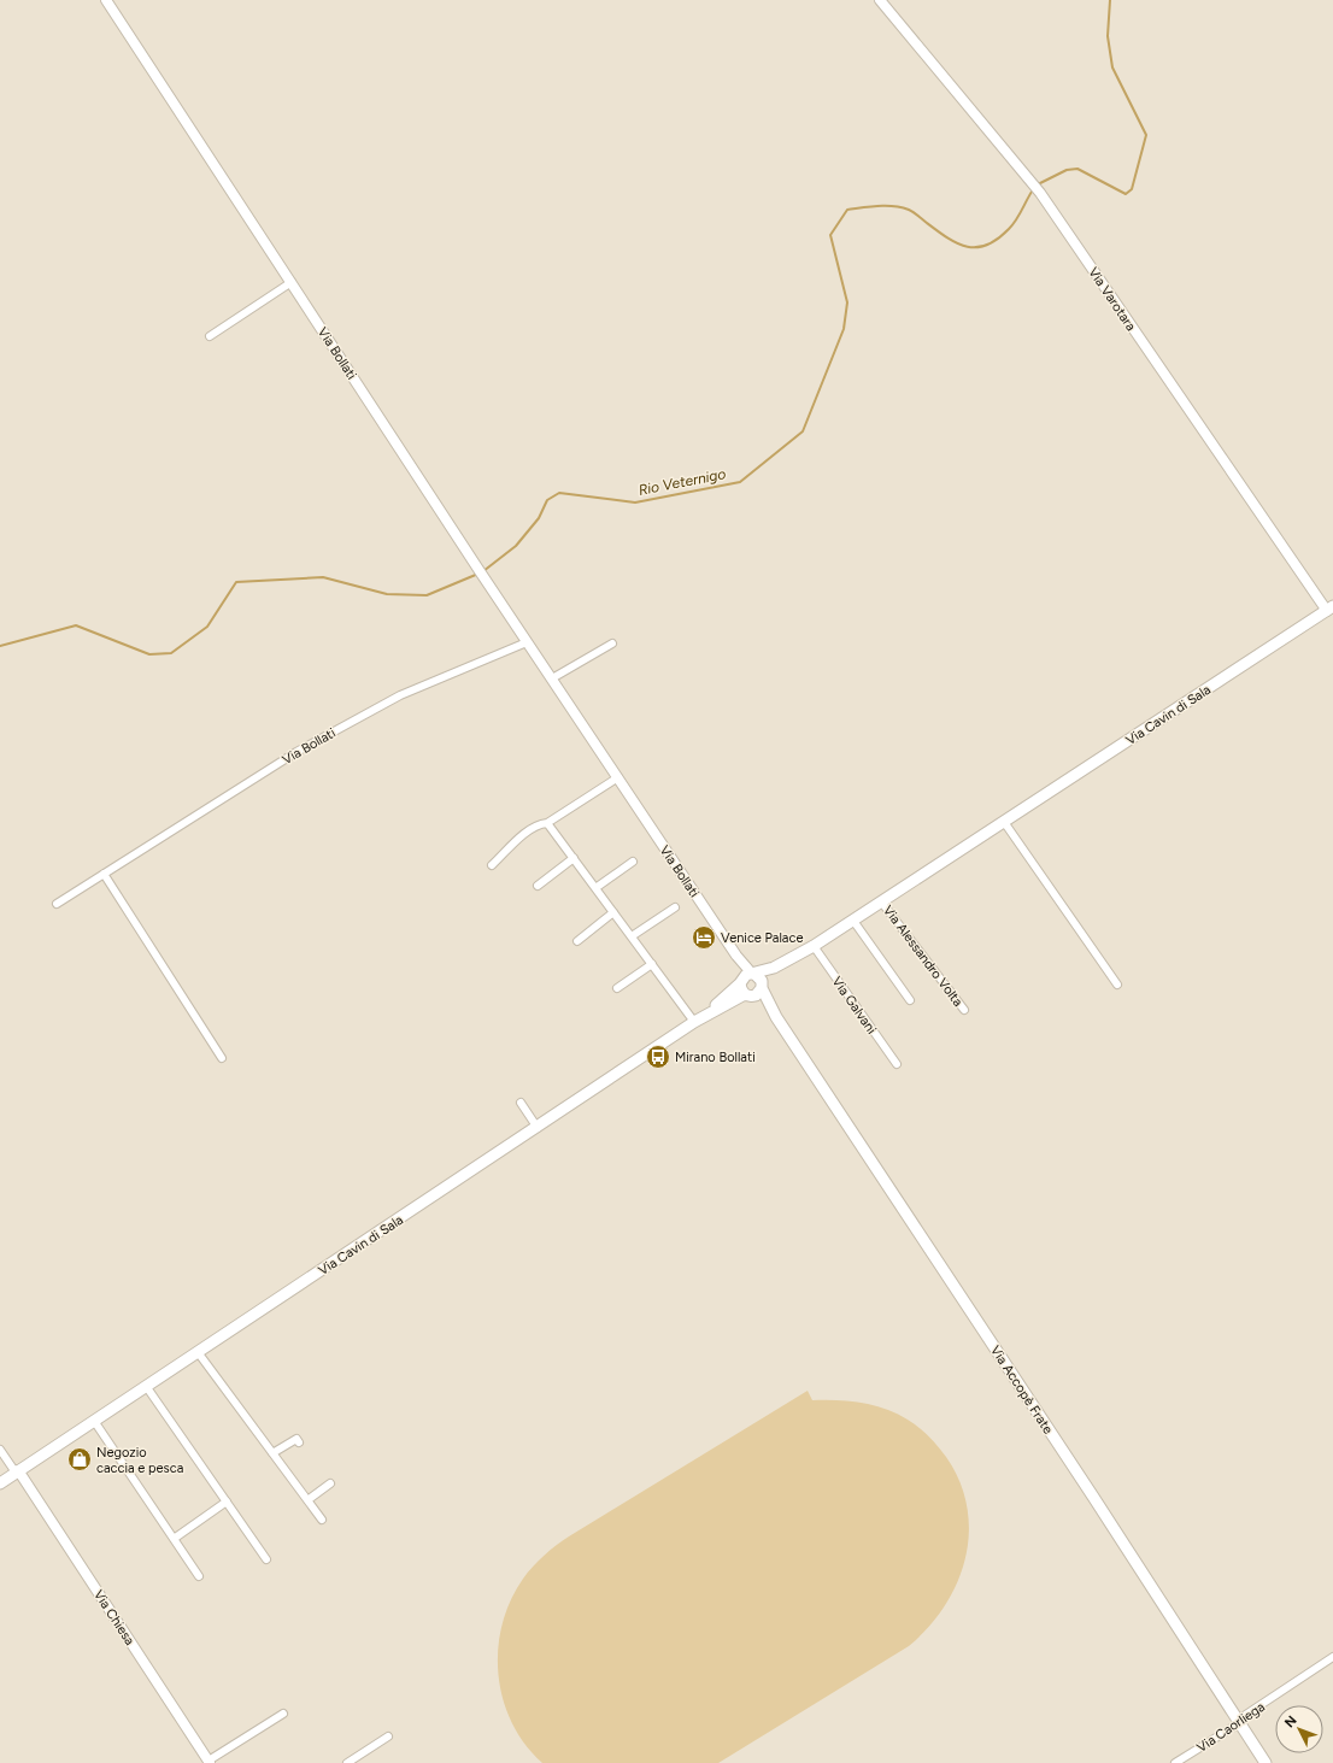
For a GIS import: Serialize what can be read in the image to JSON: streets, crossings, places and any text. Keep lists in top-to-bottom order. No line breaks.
{"streets":{"main road":["Via Cavin di Sala","Via Accopè Frate"],"street":["Via Varotara","Via Bollati","Via Alessandro Volta","Via Galvani","Via Chiesa","Via Caorliega"]},"crossings":[["Via Varotara","Via Cavin di Sala"],["Via Bollati","Via Cavin di Sala"],["Via Bollati","Via Accopè Frate"],["Via Cavin di Sala","Via Alessandro Volta"],["Via Cavin di Sala","Via Galvani"],["Via Cavin di Sala","Via Accopè Frate"],["Via Cavin di Sala","Via Chiesa"],["Via Accopè Frate","Via Caorliega"]],"water":["Rio Veternigo"],"places":{"hotel":["Venice Palace"],"bus stop":["Mirano Bollati"],"shop":["Negozio caccia e pesca"]},"north":"top left"}
